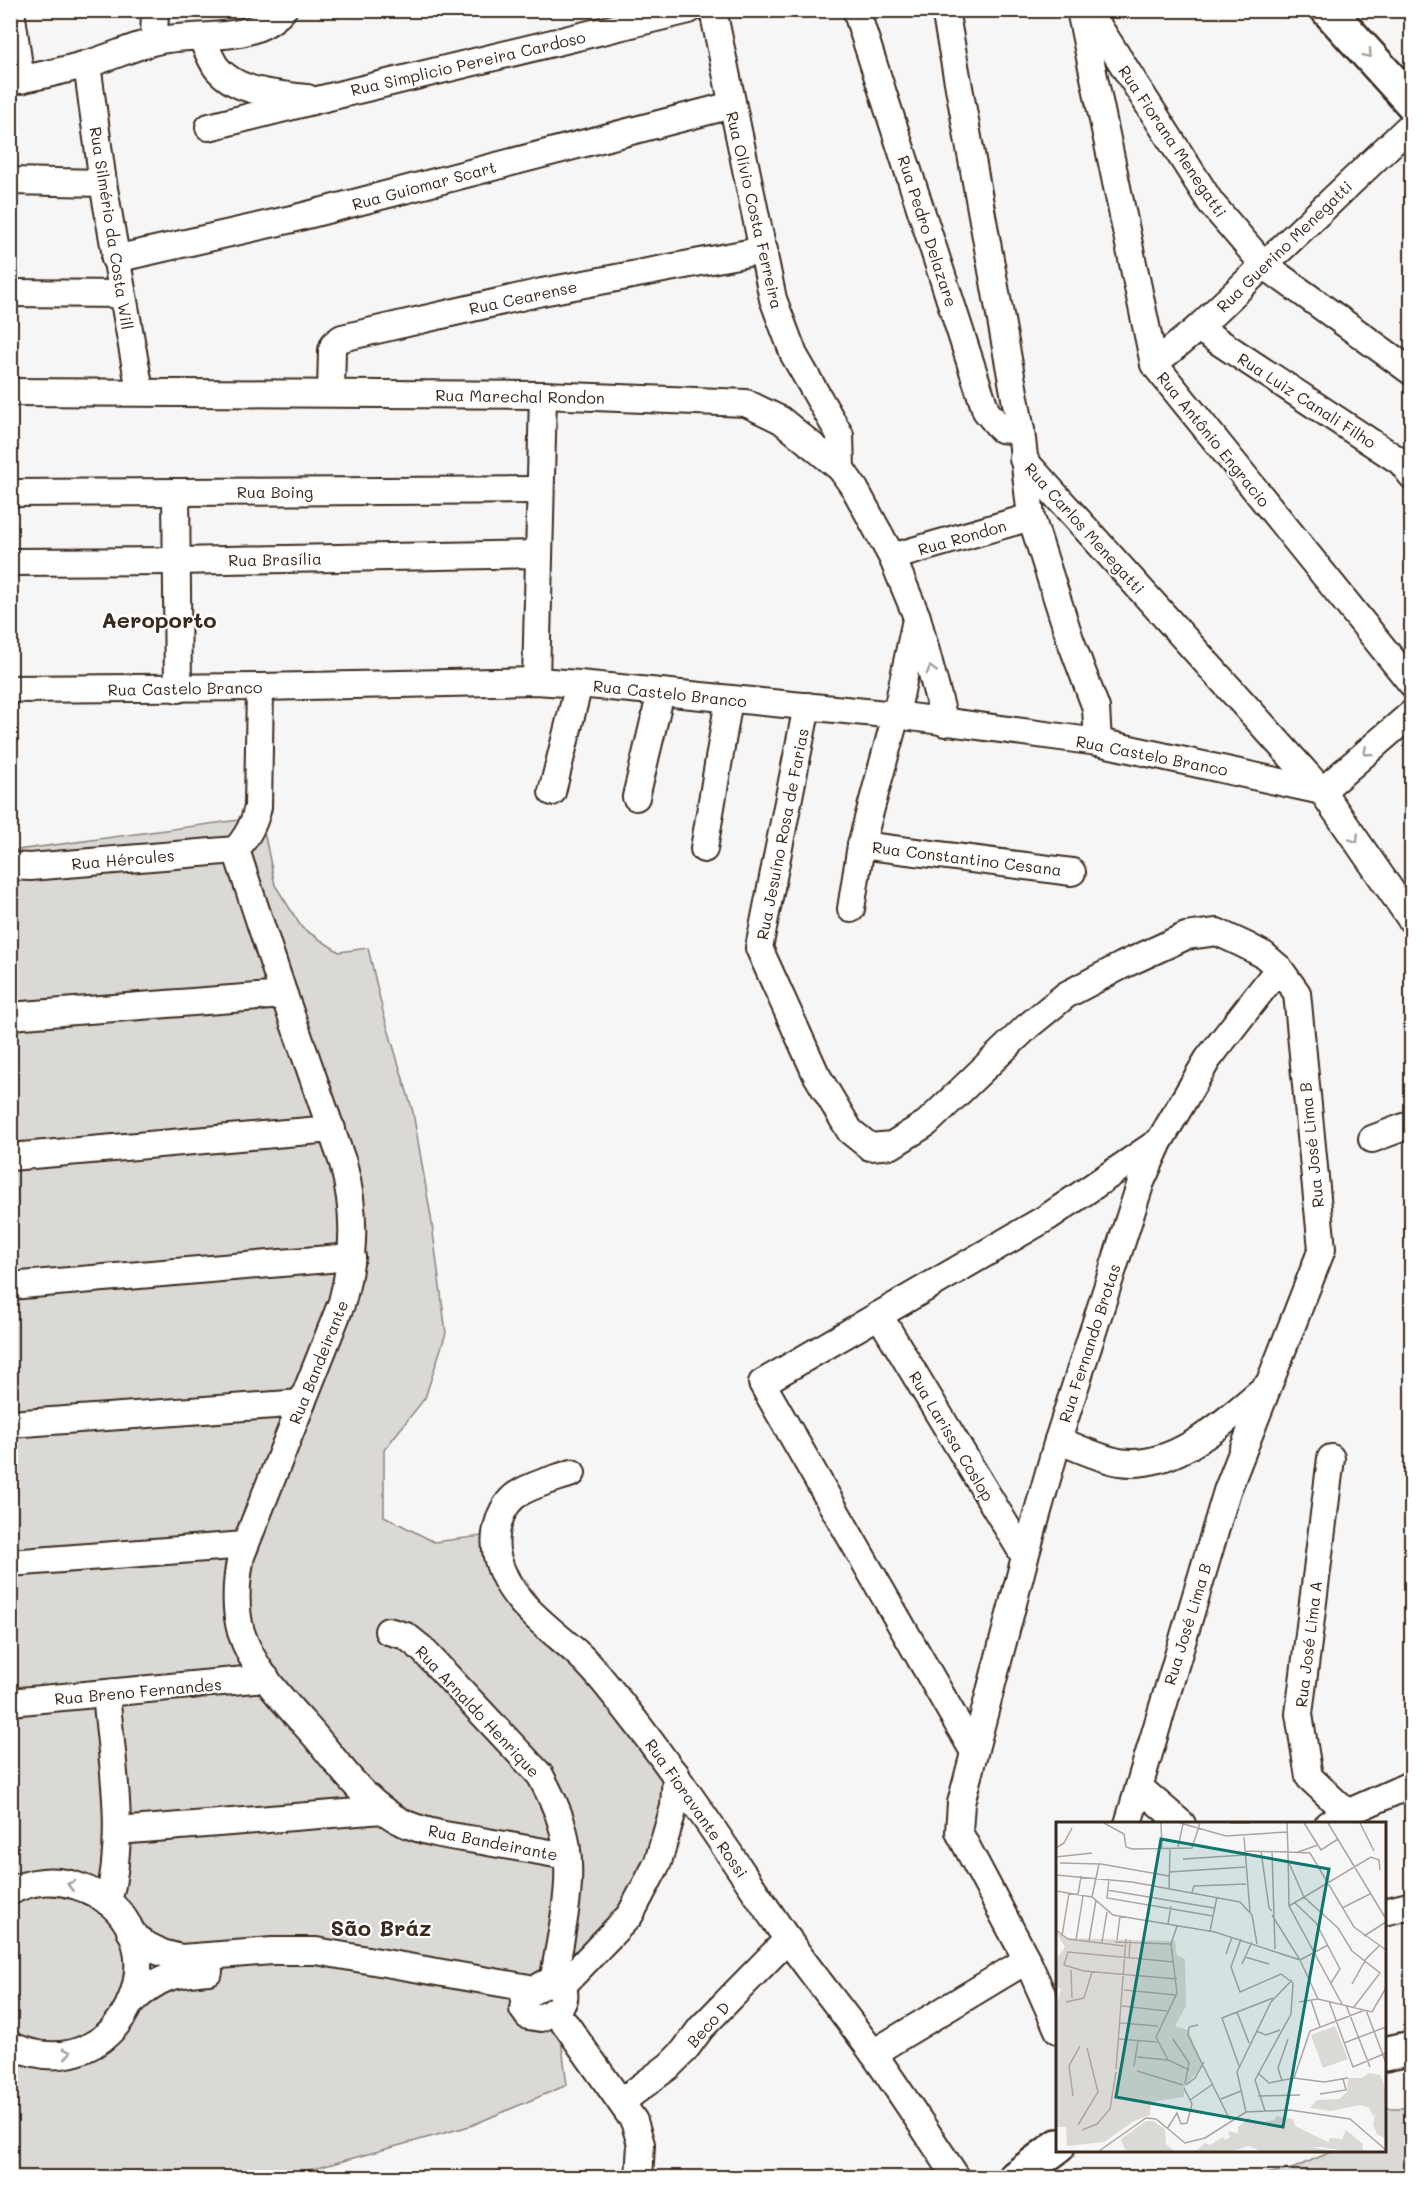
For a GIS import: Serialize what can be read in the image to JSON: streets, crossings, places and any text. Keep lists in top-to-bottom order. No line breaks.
{"streets":{"street":["Rua Simplicio Pereira Cardoso","Rua Fiorana Menegatti","Rua Guiomar Scart","Rua Olívio Costa Ferreira","Rua Silmério da Costa Will","Rua Pedro Delazare","Rua Guerino Menegatti","Rua Cearense","Rua Marechal Rondon","Rua Luiz Canali Filho","Rua Antônio Engracio","Rua Boing","Rua Carlos Menegatti","Rua Rondon","Rua Brasília","Rua Castelo Branco","Rua Jesuíno Rosa de Farias","Rua Constantino Cesana","Rua Hércules","Rua José Lima B","Rua Fernando Brotas","Rua Bandeirante","Rua Larissa Coslop","Rua José Lima A","Rua Breno Fernandes","Rua Arnaldo Henrique","Rua Fioravante Rossi","Beco D"]},"crossings":[["Rua Fiorana Menegatti","Rua Guerino Menegatti"],["Rua Guiomar Scart","Rua Olívio Costa Ferreira"],["Rua Guiomar Scart","Rua Silmério da Costa Will"],["Rua Olívio Costa Ferreira","Rua Cearense"],["Rua Olívio Costa Ferreira","Rua Marechal Rondon"],["Rua Silmério da Costa Will","Rua Marechal Rondon"],["Rua Pedro Delazare","Rua Carlos Menegatti"],["Rua Guerino Menegatti","Rua Luiz Canali Filho"],["Rua Guerino Menegatti","Rua Antônio Engracio"],["Rua Cearense","Rua Marechal Rondon"],["Rua Marechal Rondon","Rua Rondon"],["Rua Marechal Rondon","Rua Castelo Branco"],["Rua Carlos Menegatti","Rua Castelo Branco"],["Rua Castelo Branco","Rua Jesuíno Rosa de Farias"],["Rua Jesuíno Rosa de Farias","Rua José Lima B"],["Rua Hércules","Rua Bandeirante"],["Rua José Lima B","Rua Fernando Brotas"],["Rua Fernando Brotas","Rua Larissa Coslop"],["Rua Bandeirante","Rua Breno Fernandes"],["Rua Bandeirante","Rua Arnaldo Henrique"],["Rua Arnaldo Henrique","Beco D"],["Rua Fioravante Rossi","Beco D"]],"districts":["Aeroporto","São Bráz"]}
